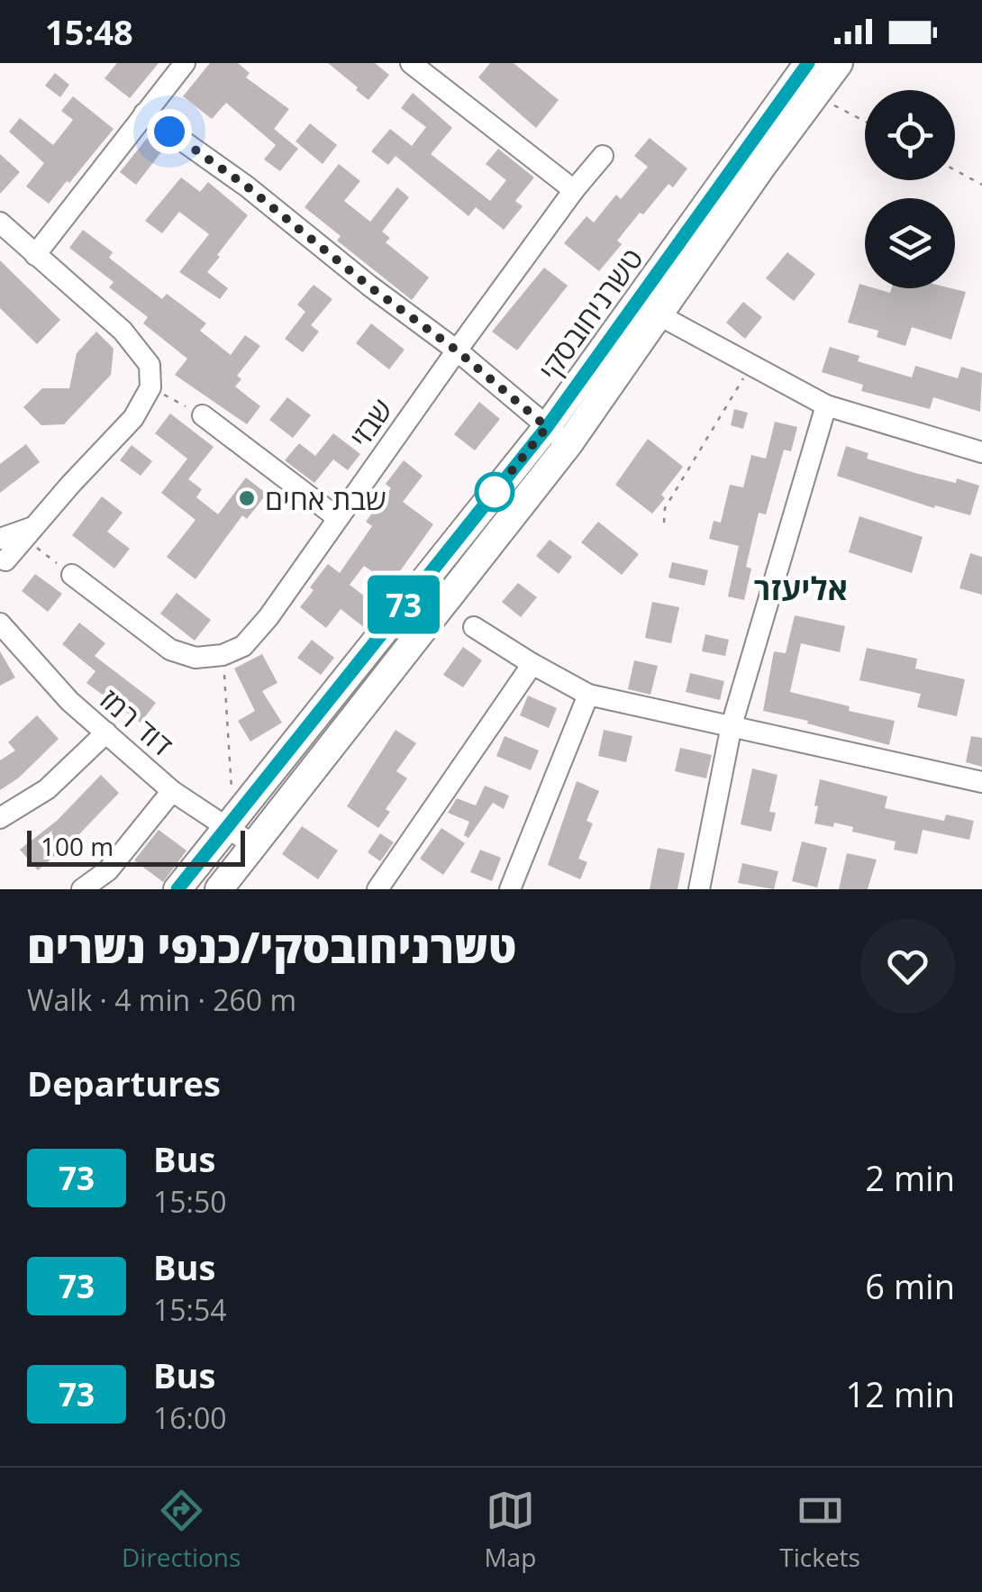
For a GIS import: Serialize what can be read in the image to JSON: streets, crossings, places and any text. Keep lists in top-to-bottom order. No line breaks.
{"streets":{"main road":["טשרניחובסקי"],"street":["שבזי","דוד רמז"]},"crossings":[["טשרניחובסקי","דוד רמז"]],"districts":["אליעזר"],"places":["שבת אחים"],"lines":["bus line 73"],"scale_bar":"100 m","page":{"status":"15:48","on_map":"73","scale":"100 m","heading":[["טשרניחובסקי/כנפי נשרים","Walk · 4 min · 260 m"],"Departures"],"list":[{"mark":"73","name":"Bus","note":"15:50","value":"2 min"},{"mark":"73","name":"Bus","note":"15:54","value":"6 min"},{"mark":"73","name":"Bus","note":"16:00","value":"12 min"}],"tabs":["Directions","Map","Tickets"]}}
